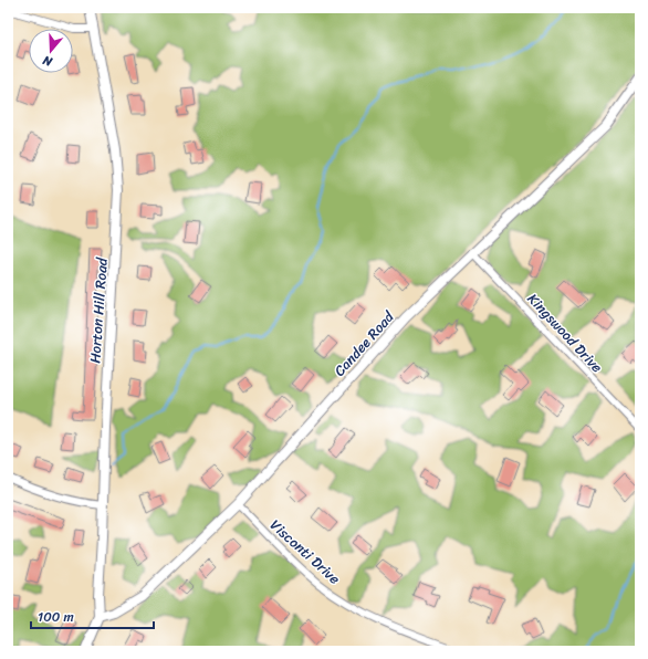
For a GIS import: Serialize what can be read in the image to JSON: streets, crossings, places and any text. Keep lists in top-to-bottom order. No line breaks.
{"streets":{"street":["Horton Hill Road","Kingswood Drive","Candee Road","Visconti Drive"]},"crossings":[["Horton Hill Road","Candee Road"],["Kingswood Drive","Candee Road"],["Candee Road","Visconti Drive"]],"scale_bar":"100 m","north":"bottom"}
